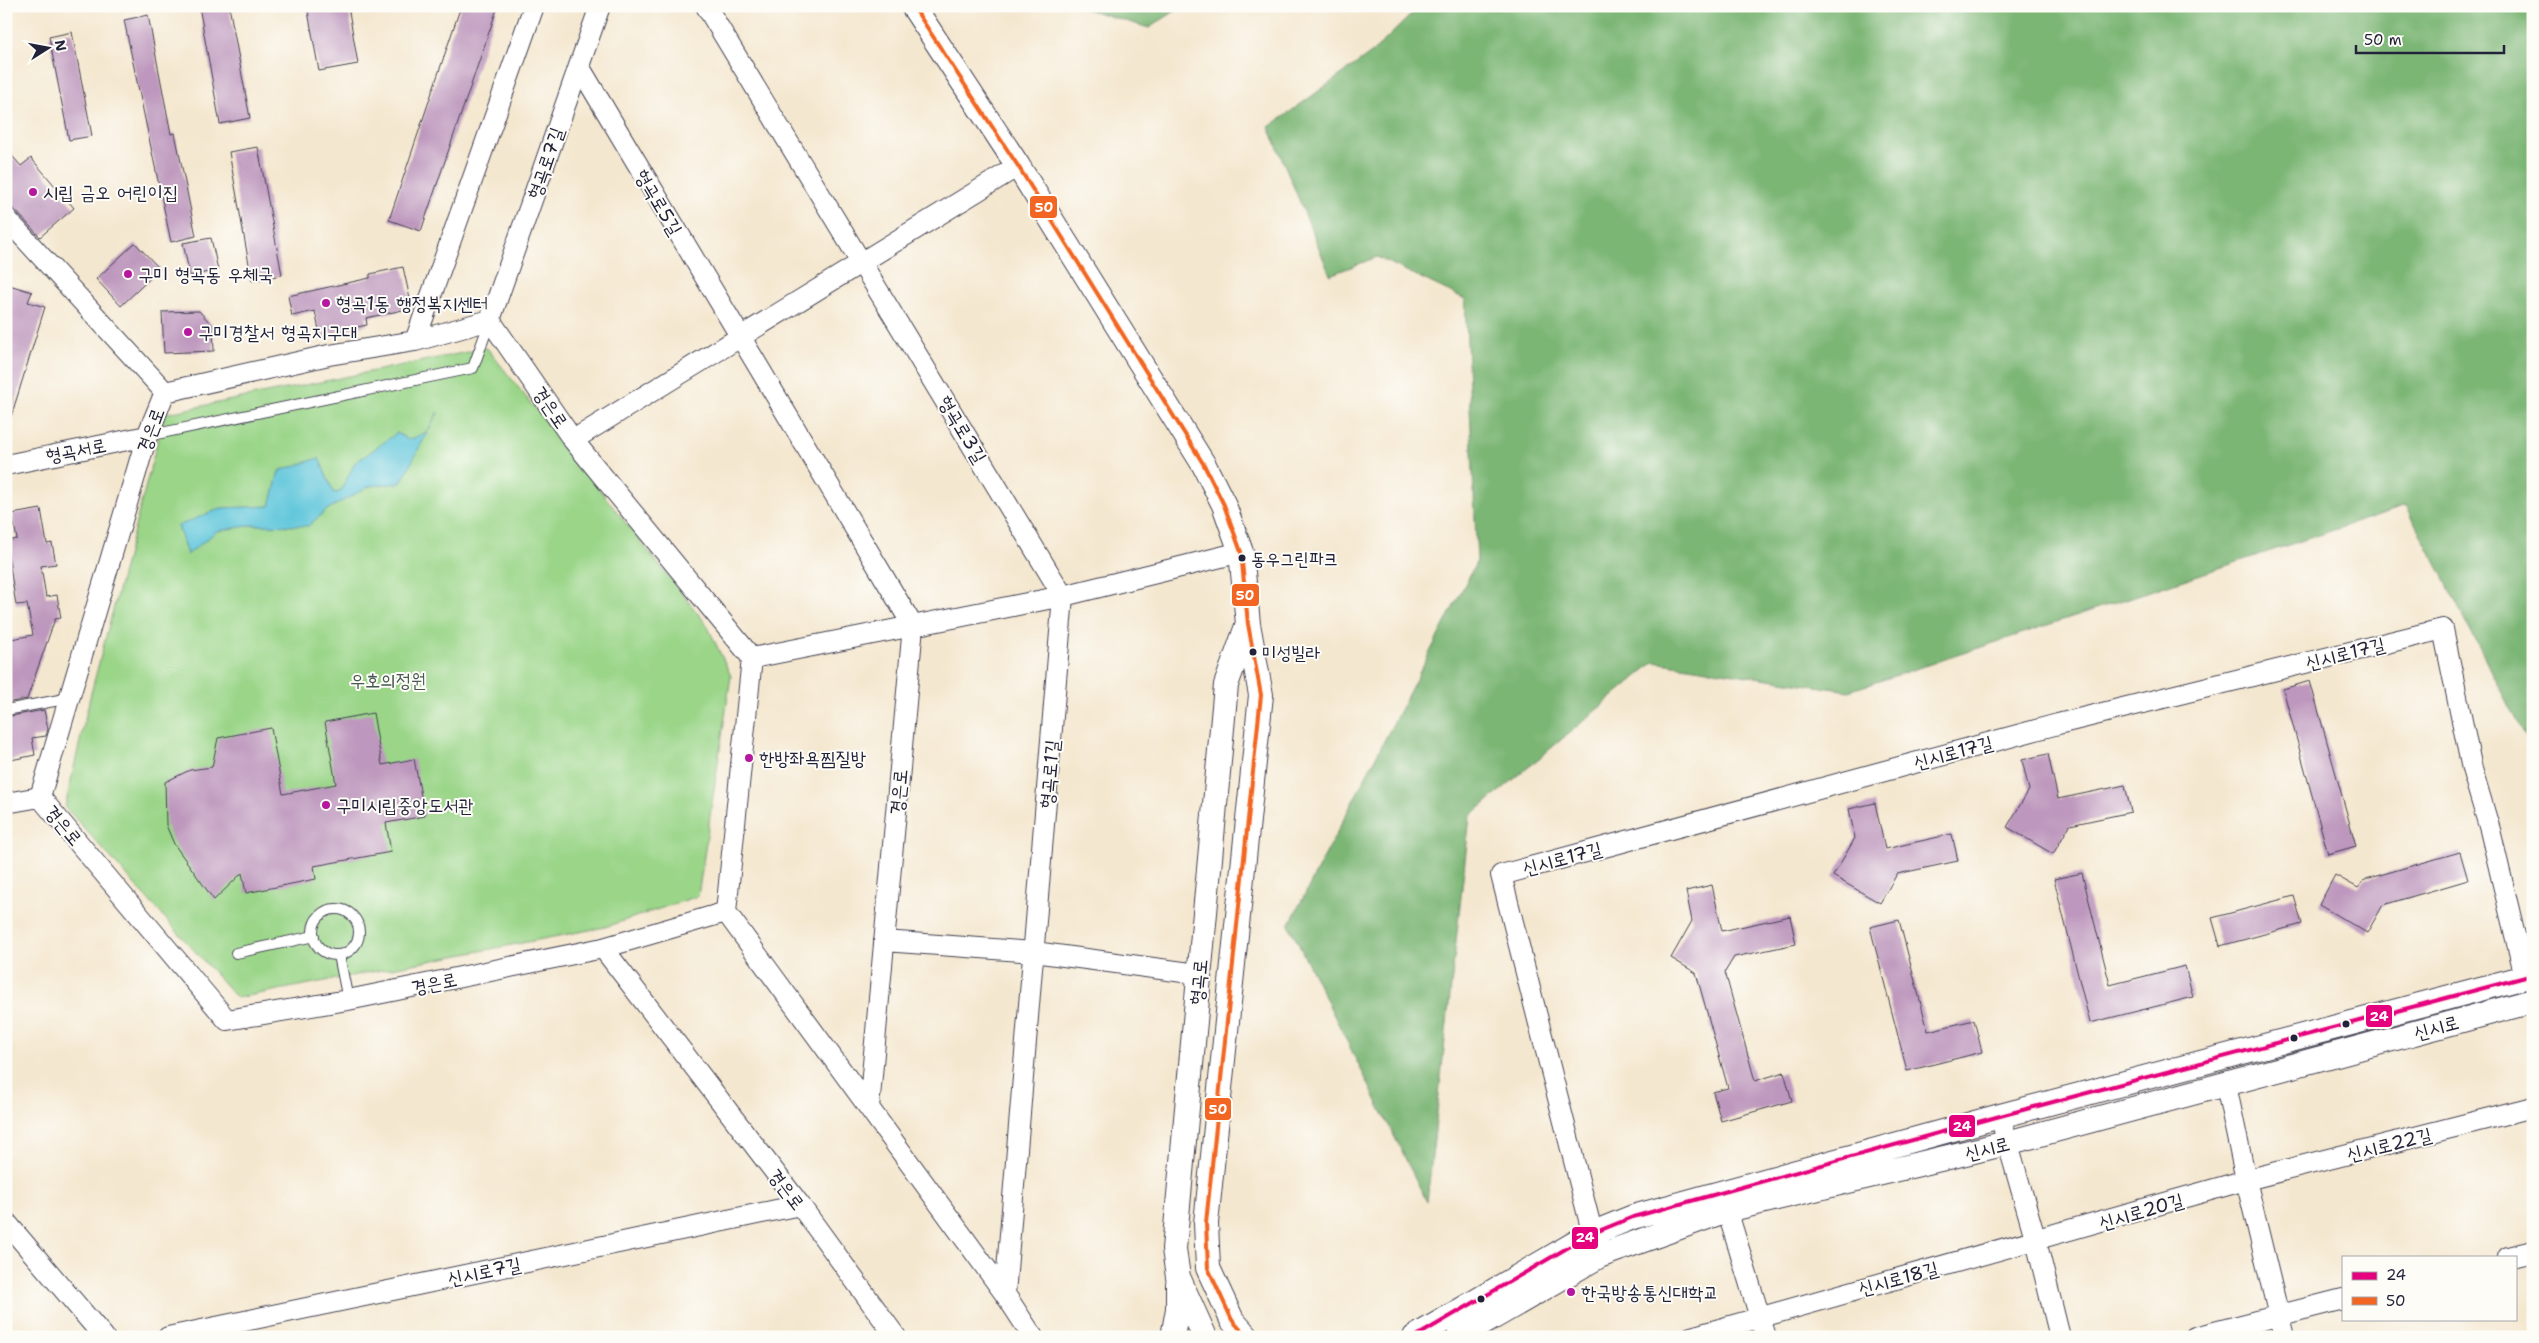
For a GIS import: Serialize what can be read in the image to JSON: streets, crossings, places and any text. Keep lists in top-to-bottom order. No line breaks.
{"streets":{"street":["형곡로7길","형곡로5길","경은로","형곡로3길","형곡서로","신시로17길","형곡로1길","형곡로","신시로","신시로22길","신시로20길","신시로7길","신시로18길"]},"crossings":[["형곡로7길","형곡로5길"],["형곡로7길","경은로"],["경은로","형곡서로"],["경은로","신시로7길"],["형곡로3길","형곡로1길"],["신시로17길","신시로"],["신시로22길","신시로20길"],["신시로20길","신시로18길"]],"parks":["우호의정원"],"places":["시립 금오 어린이집","구미 형곡동 우체국","형곡1동 행정복지센터","구미경찰서 형곡지구대","동우그린파크","미성빌라","한방좌욕찜질방","구미시립중앙도서관","한국방송통신대학교"],"lines":["transit line 50","transit line 24"],"legend":["24","50"],"scale_bar":"50 m","north":"right"}
